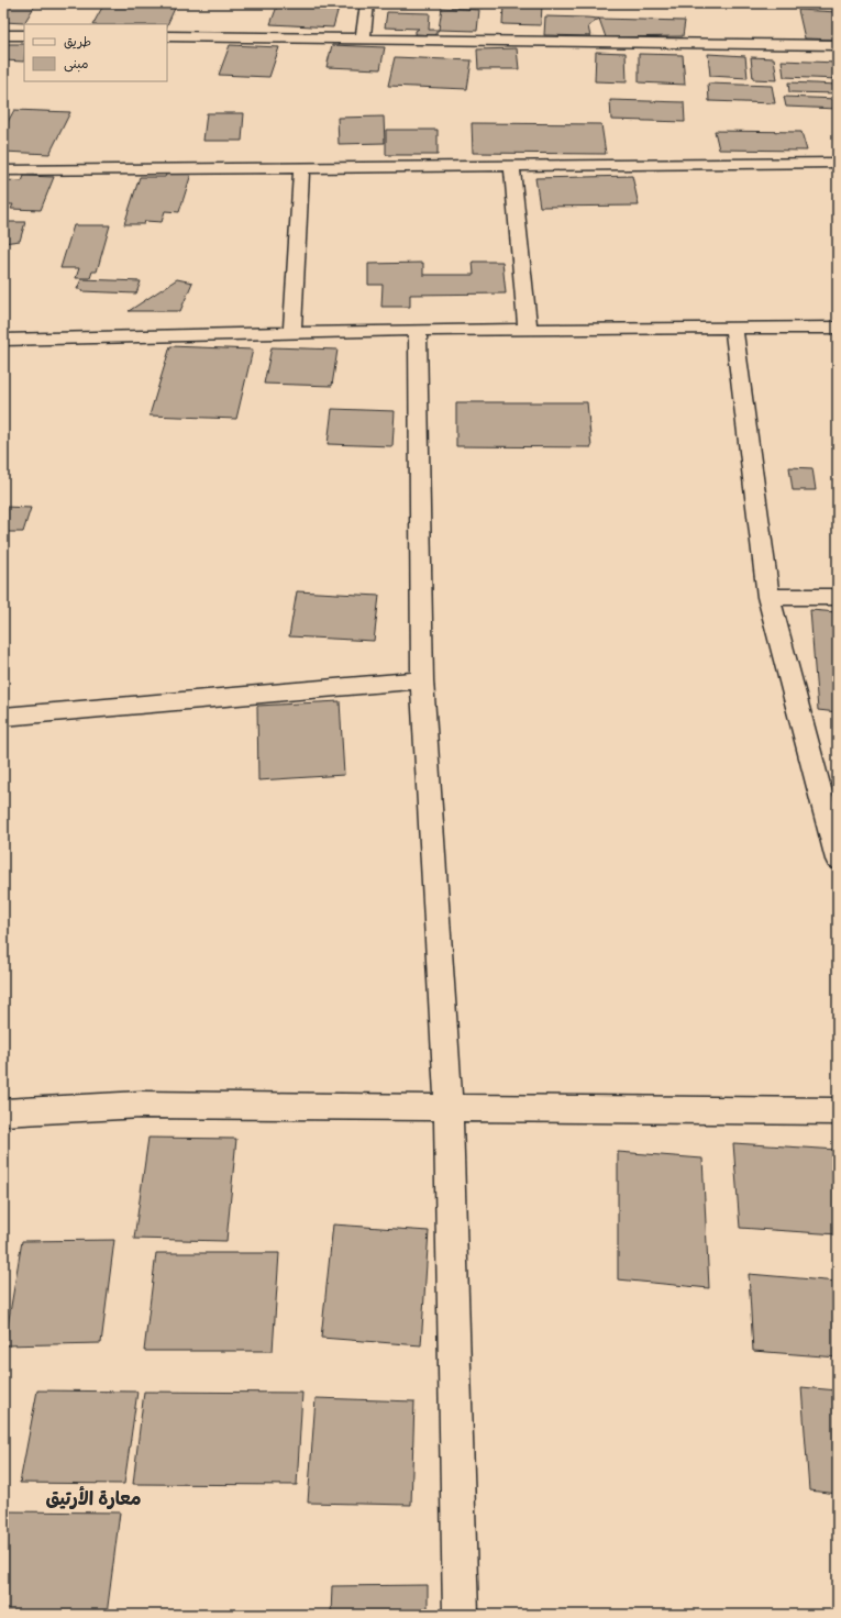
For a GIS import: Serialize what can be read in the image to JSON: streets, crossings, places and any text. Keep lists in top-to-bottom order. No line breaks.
{"districts":["معارة الأرتيق"],"legend":["طريق","مبنى"]}
